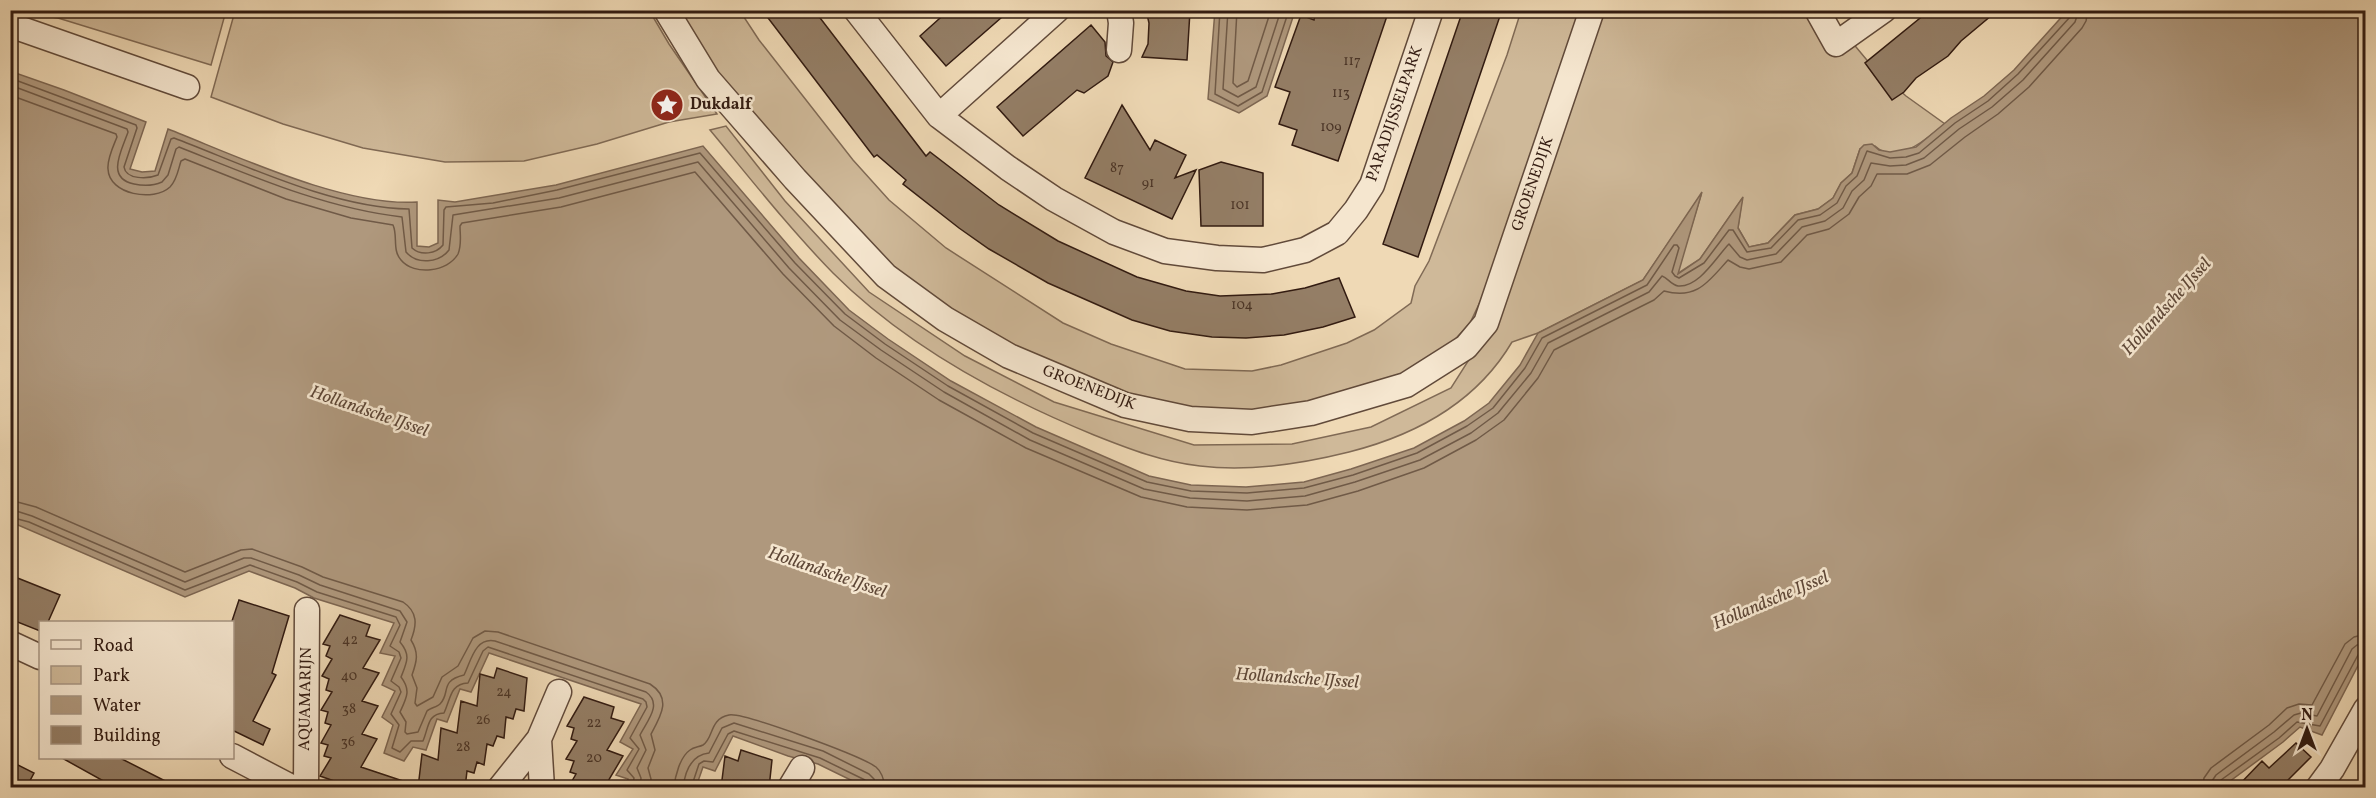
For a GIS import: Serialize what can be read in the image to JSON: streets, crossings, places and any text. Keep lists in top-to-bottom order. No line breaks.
{"streets":{"street":["PARADIJSSELPARK","GROENEDIJK","AQUAMARIJN"]},"water":["Hollandsche IJssel"],"places":{"place":["Dukdalf"]},"house_numbers":["117","113","109","87","91","101","104","42","40","24","38","26","22","36","28","20"],"legend":["Road","Park","Water","Building"],"north":"top"}
